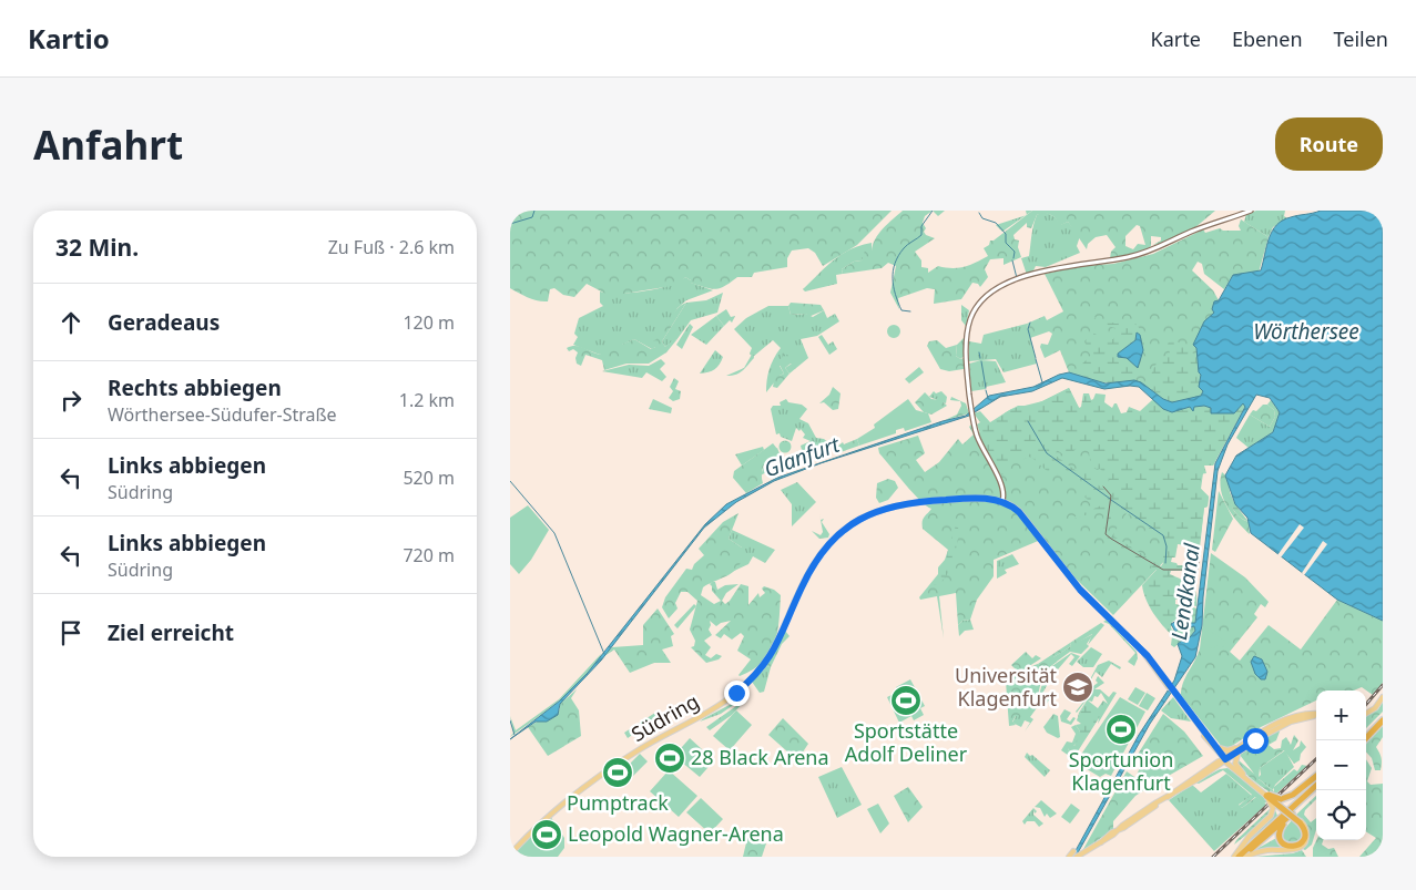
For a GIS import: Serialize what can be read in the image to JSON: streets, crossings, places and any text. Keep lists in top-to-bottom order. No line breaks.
{"streets":{"main road":["Südring"]},"water":["Wörthersee","Glanfurt","Lendkanal"],"places":{"school or university":["Universität Klagenfurt"],"sports":["Sportstätte Adolf Deliner","Sportunion Klagenfurt","28 Black Arena","Pumptrack","Leopold Wagner-Arena"]},"page":{"header":"Kartio","nav":["Karte","Ebenen","Teilen"],"buttons":"Route","title":"Anfahrt","heading":["32 Min.","Zu Fuß · 2.6 km"],"list":[["Geradeaus","120 m"],["Rechts abbiegen","Wörthersee-Südufer-Straße","1.2 km"],["Links abbiegen","Südring","520 m"],["Links abbiegen","Südring","720 m"],"Ziel erreicht"],"map_buttons":["+","−"]}}
